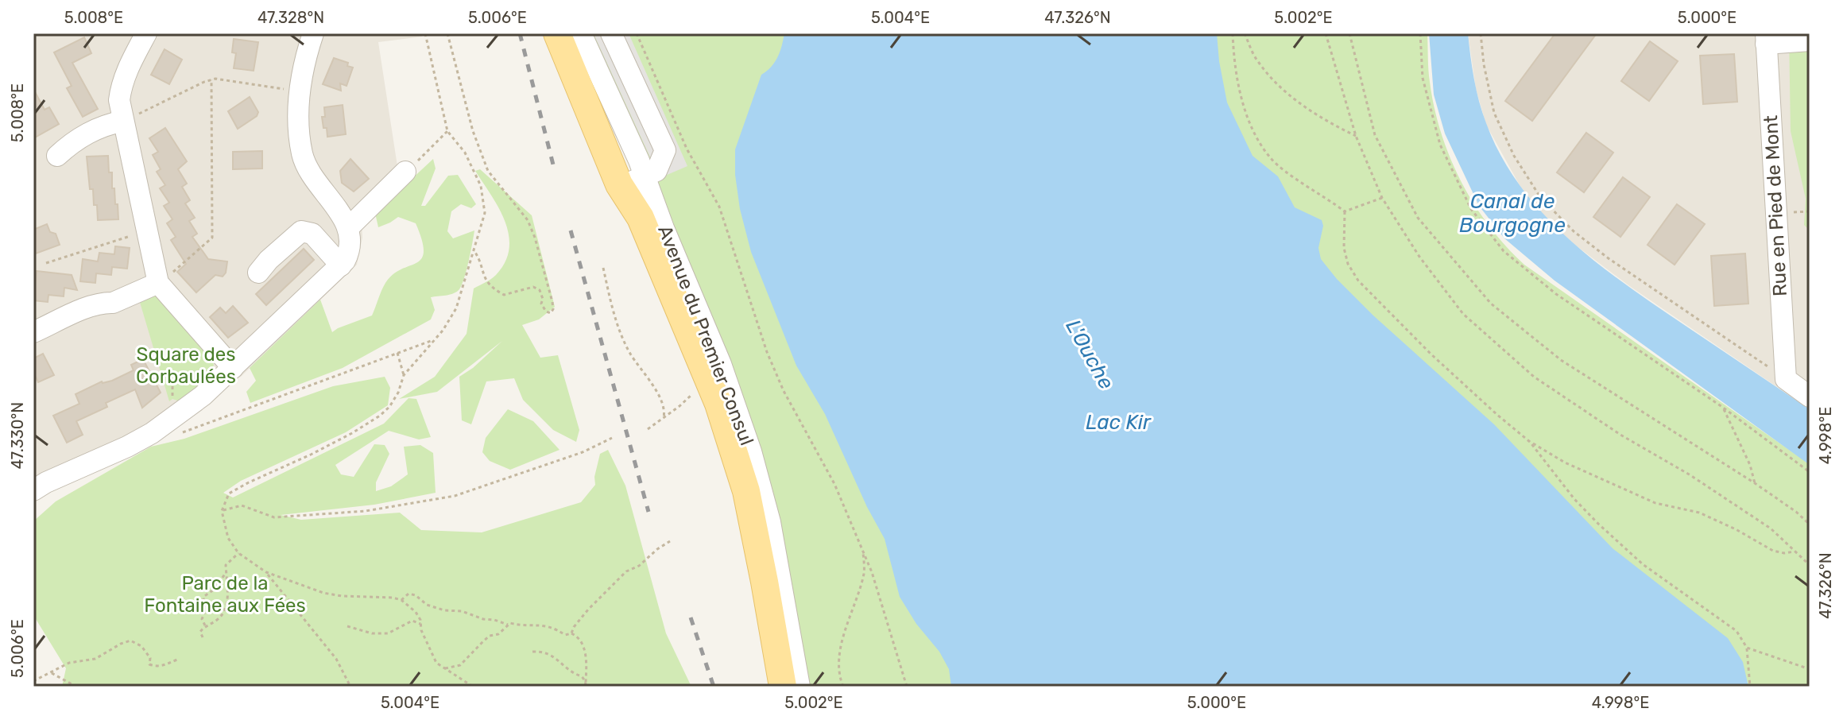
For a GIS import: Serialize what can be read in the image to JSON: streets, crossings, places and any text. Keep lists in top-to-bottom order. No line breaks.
{"streets":{"main road":["Avenue du Premier Consul"],"street":["Rue en Pied de Mont"]},"water":["Canal de Bourgogne","L'Ouche","Lac Kir"],"parks":["Square des Corbaulées","Parc de la Fontaine aux Fées"],"coordinates":["5.008°E","47.328°N","5.006°E","5.004°E","47.326°N","5.002°E","5.000°E","47.330°N","4.998°E"]}
